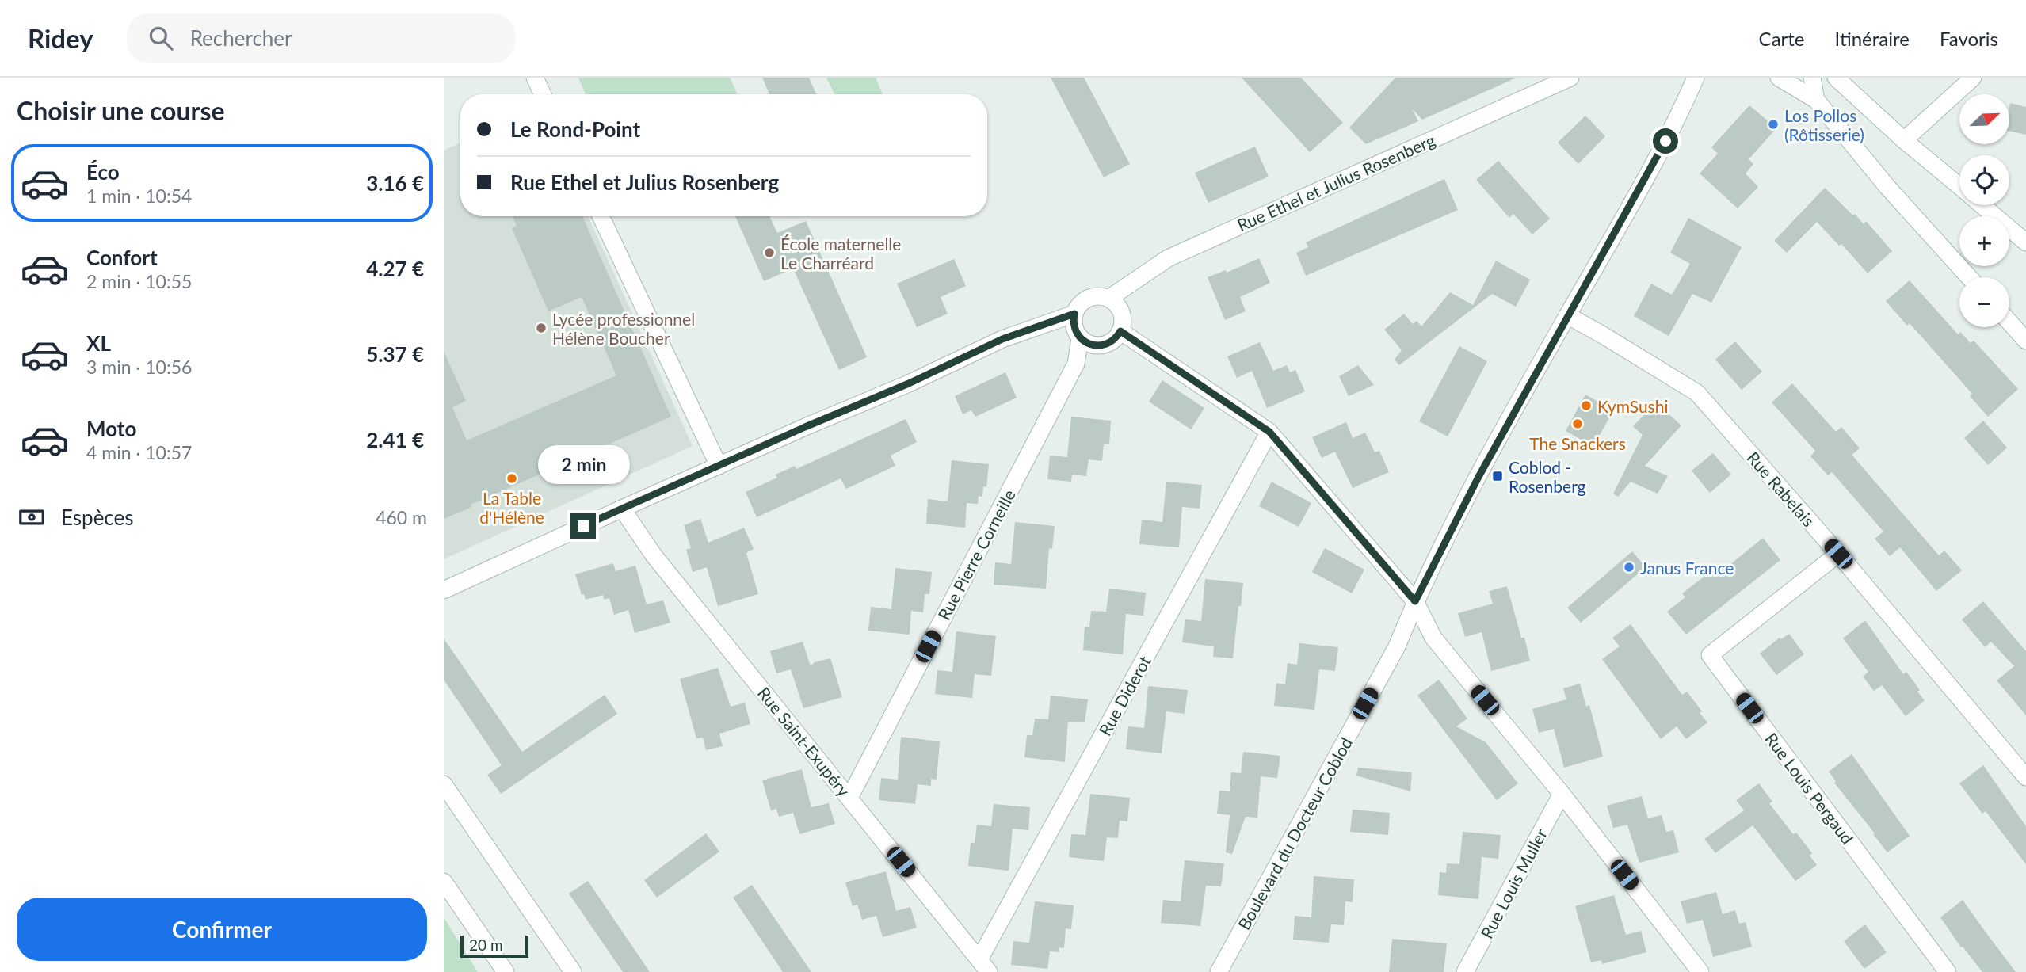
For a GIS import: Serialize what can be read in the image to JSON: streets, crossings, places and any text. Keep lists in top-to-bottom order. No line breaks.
{"streets":{"street":["Rue Ethel et Julius Rosenberg","Rue Rabelais","Rue Pierre Corneille","Rue Diderot","Rue Saint-Exupéry","Rue Louis Pergaud","Boulevard du Docteur Coblod","Rue Louis Muller"]},"crossings":[["Rue Ethel et Julius Rosenberg","Rue Pierre Corneille"],["Rue Ethel et Julius Rosenberg","Rue Saint-Exupéry"],["Rue Rabelais","Rue Louis Pergaud"],["Rue Rabelais","Boulevard du Docteur Coblod"],["Rue Pierre Corneille","Rue Saint-Exupéry"],["Rue Diderot","Rue Saint-Exupéry"]],"places":{"other":["Los Pollos (Rôtisserie)","École maternelle Le Charréard","Lycée professionnel Hélène Boucher","KymSushi","The Snackers","La Table d'Hélène","Janus France"],"transit":["Coblod - Rosenberg"]},"scale_bar":"20 m","north":"top right","page":{"header":"Ridey","search":"Rechercher","nav":["Carte","Itinéraire","Favoris"],"heading":"Choisir une course","map_buttons":["+","−"],"banner":["Le Rond-Point","Rue Ethel et Julius Rosenberg"],"list":[{"name":"Éco","note":"1 min · 10:54","value":"3.16 €"},{"name":"Confort","note":"2 min · 10:55","value":"4.27 €"},{"name":"XL","note":"3 min · 10:56","value":"5.37 €"},{"name":"Moto","note":"4 min · 10:57","value":"2.41 €"}],"bubble":"2 min","pay":["Espèces","460 m"],"buttons":"Confirmer","scale":"20 m"}}
